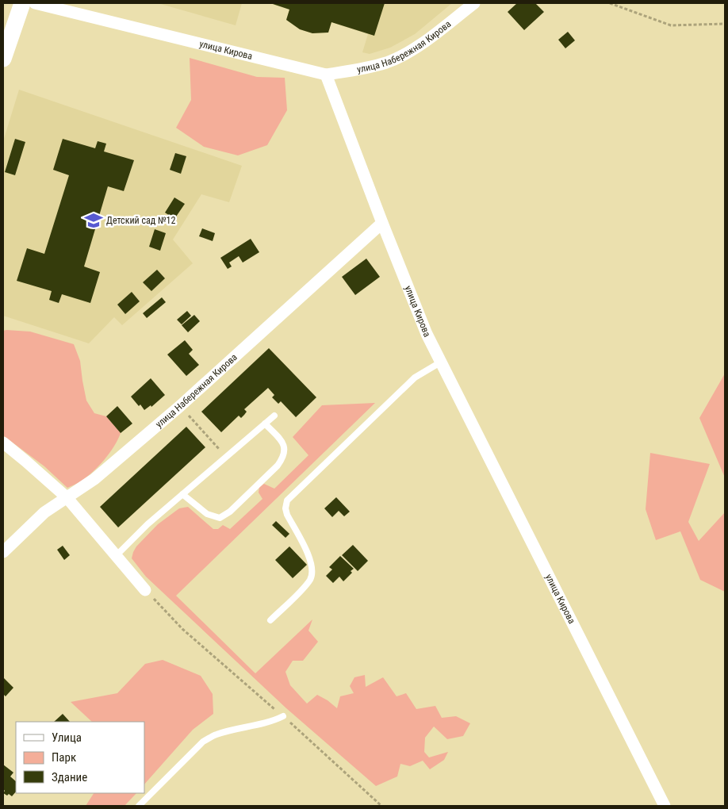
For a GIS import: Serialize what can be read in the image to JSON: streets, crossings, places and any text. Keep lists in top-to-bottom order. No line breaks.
{"streets":{"street":["улица Набережная Кирова","улица Кирова"]},"crossings":[["улица Набережная Кирова","улица Кирова"]],"places":{"school or university":["Детский сад №12"]},"legend":["Улица","Парк","Здание"]}
